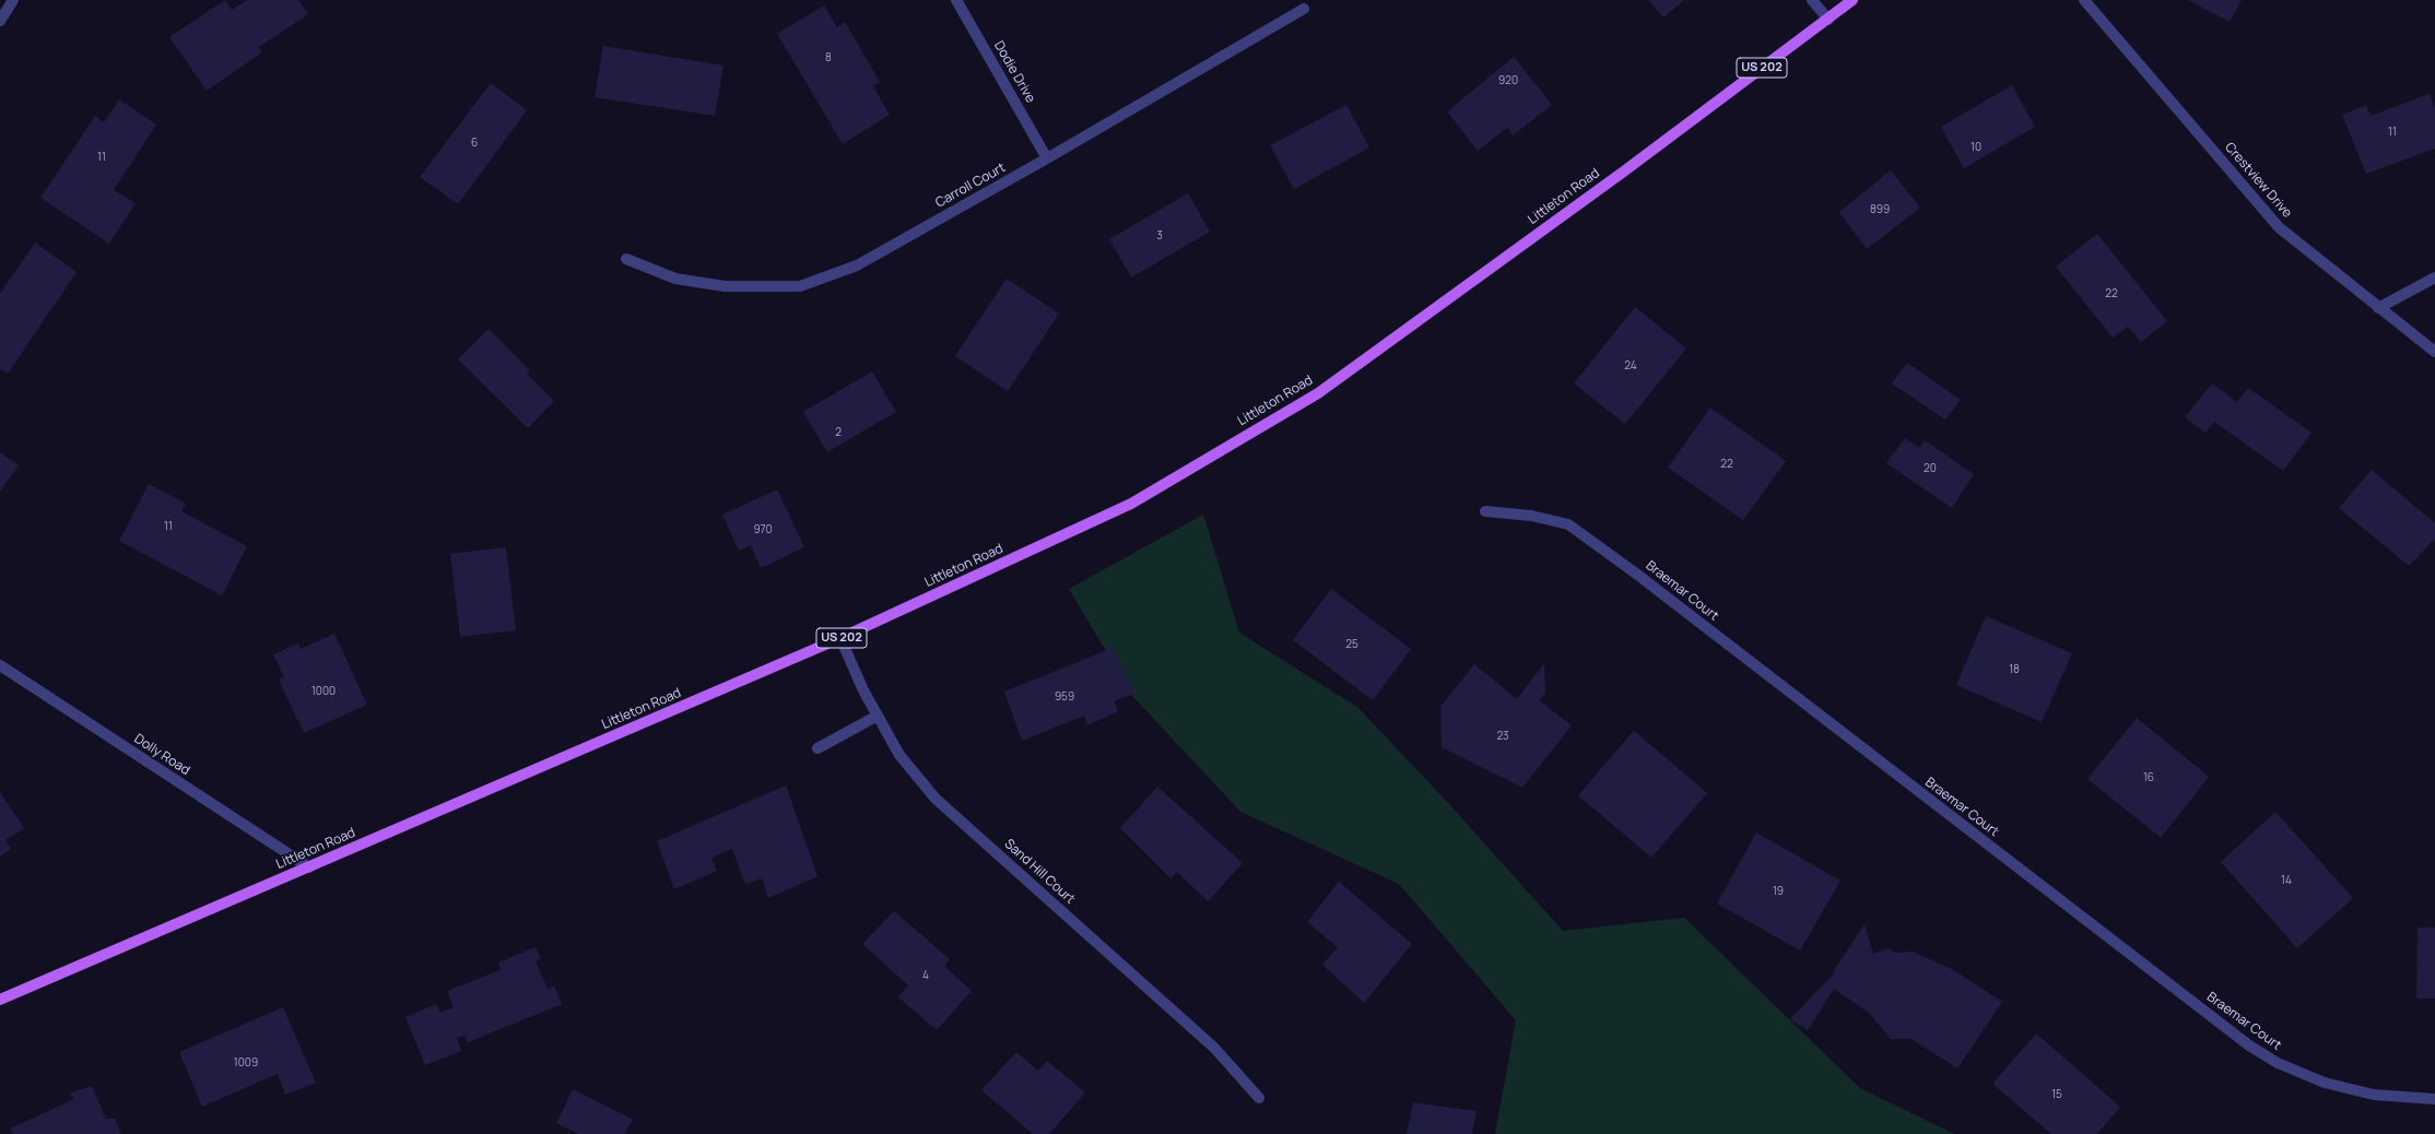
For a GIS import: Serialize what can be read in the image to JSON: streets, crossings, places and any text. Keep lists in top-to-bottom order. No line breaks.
{"streets":{"main road":["US 202","Littleton Road"],"street":["Dodie Drive","Crestview Drive","Carroll Court","Braemar Court","Dolly Road","Sand Hill Court"]},"crossings":[["Dodie Drive","Carroll Court"],["Littleton Road","Dolly Road"],["Littleton Road","Sand Hill Court"]],"house_numbers":["8","920","11","6","10","11","899","3","22","24","2","22","20","11","970","25","18","1000","959","23","16","14","19","4","1009","15"]}
